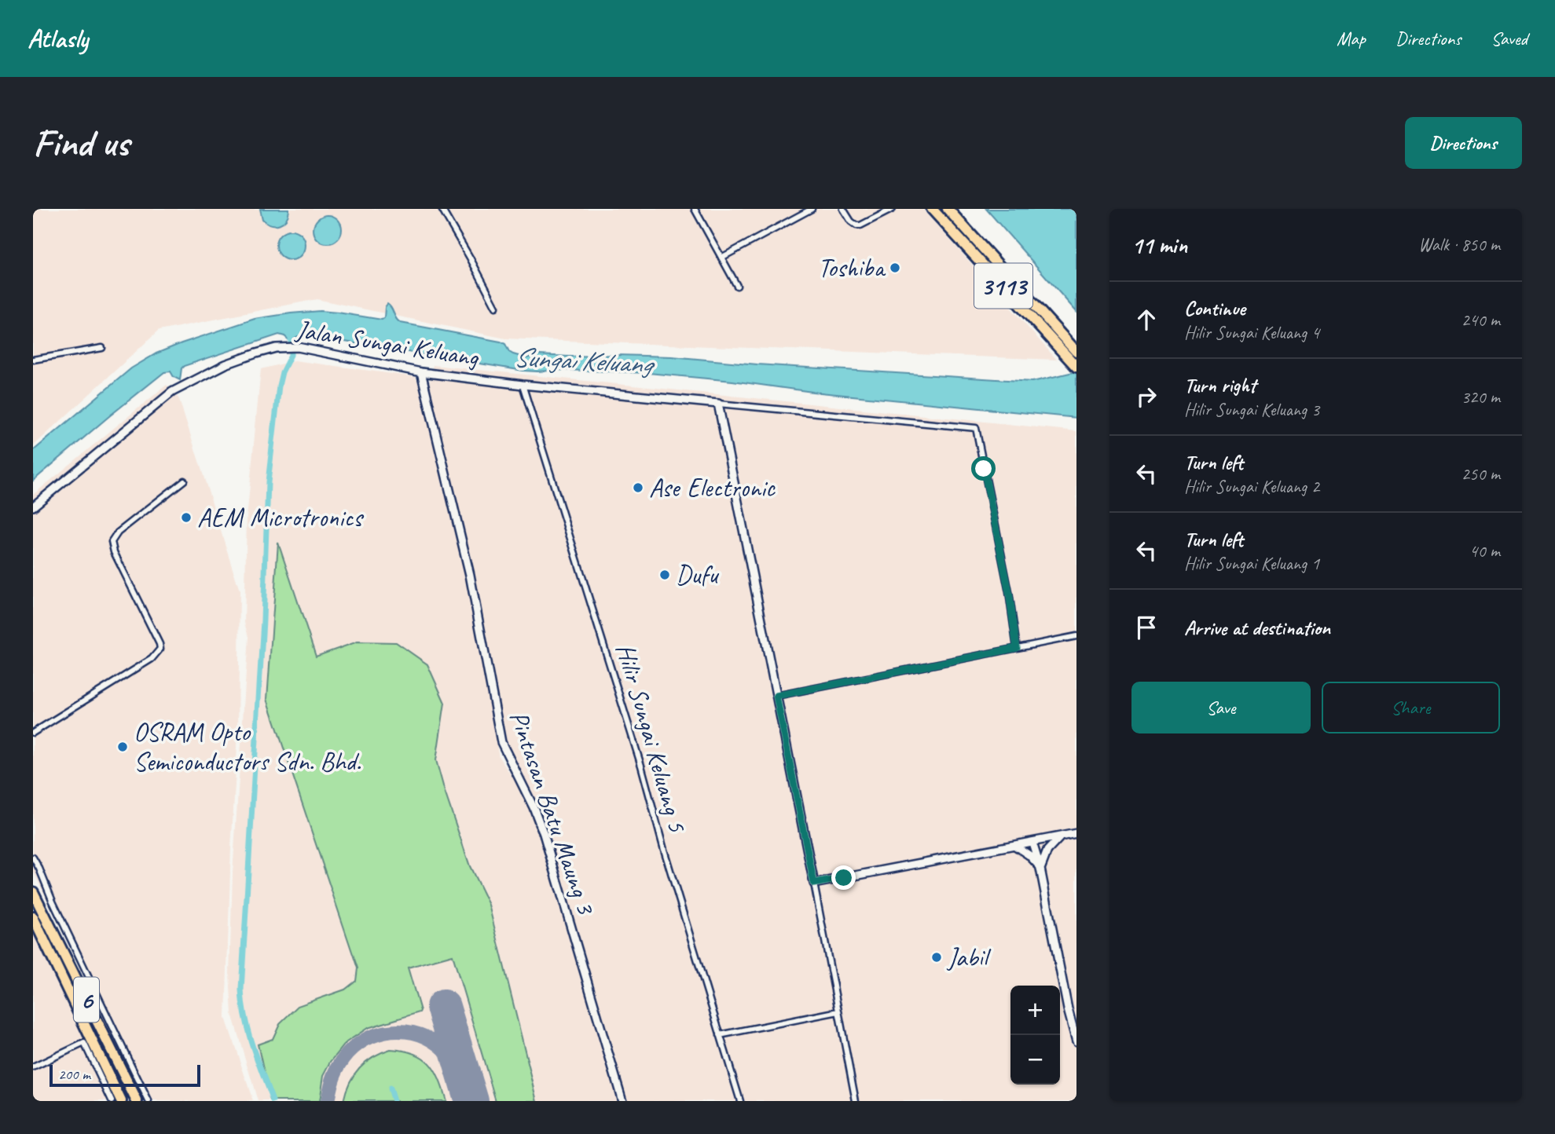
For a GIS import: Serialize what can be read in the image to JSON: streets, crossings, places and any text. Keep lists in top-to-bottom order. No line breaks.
{"streets":{"highway":["3113","6"],"street":["Jalan Sungai Keluang","Hilir Sungai Keluang 5","Pintasan Batu Maung 3"]},"crossings":[["Jalan Sungai Keluang","Hilir Sungai Keluang 5"],["Jalan Sungai Keluang","Pintasan Batu Maung 3"]],"water":["Sungai Keluang"],"places":["Toshiba","Ase Electronic","AEM Microtronics","Dufu","OSRAM Opto Semiconductors Sdn. Bhd.","Jabil"],"scale_bar":"200 m","page":{"header":"Atlasly","nav":["Map","Directions","Saved"],"buttons":["Directions",["Save","Share"]],"title":"Find us","heading":["11 min","Walk · 850 m"],"list":[["Continue","Hilir Sungai Keluang 4","240 m"],["Turn right","Hilir Sungai Keluang 3","320 m"],["Turn left","Hilir Sungai Keluang 2","250 m"],["Turn left","Hilir Sungai Keluang 1","40 m"],"Arrive at destination"],"map_buttons":["+","−"],"scale":"200 m"}}
